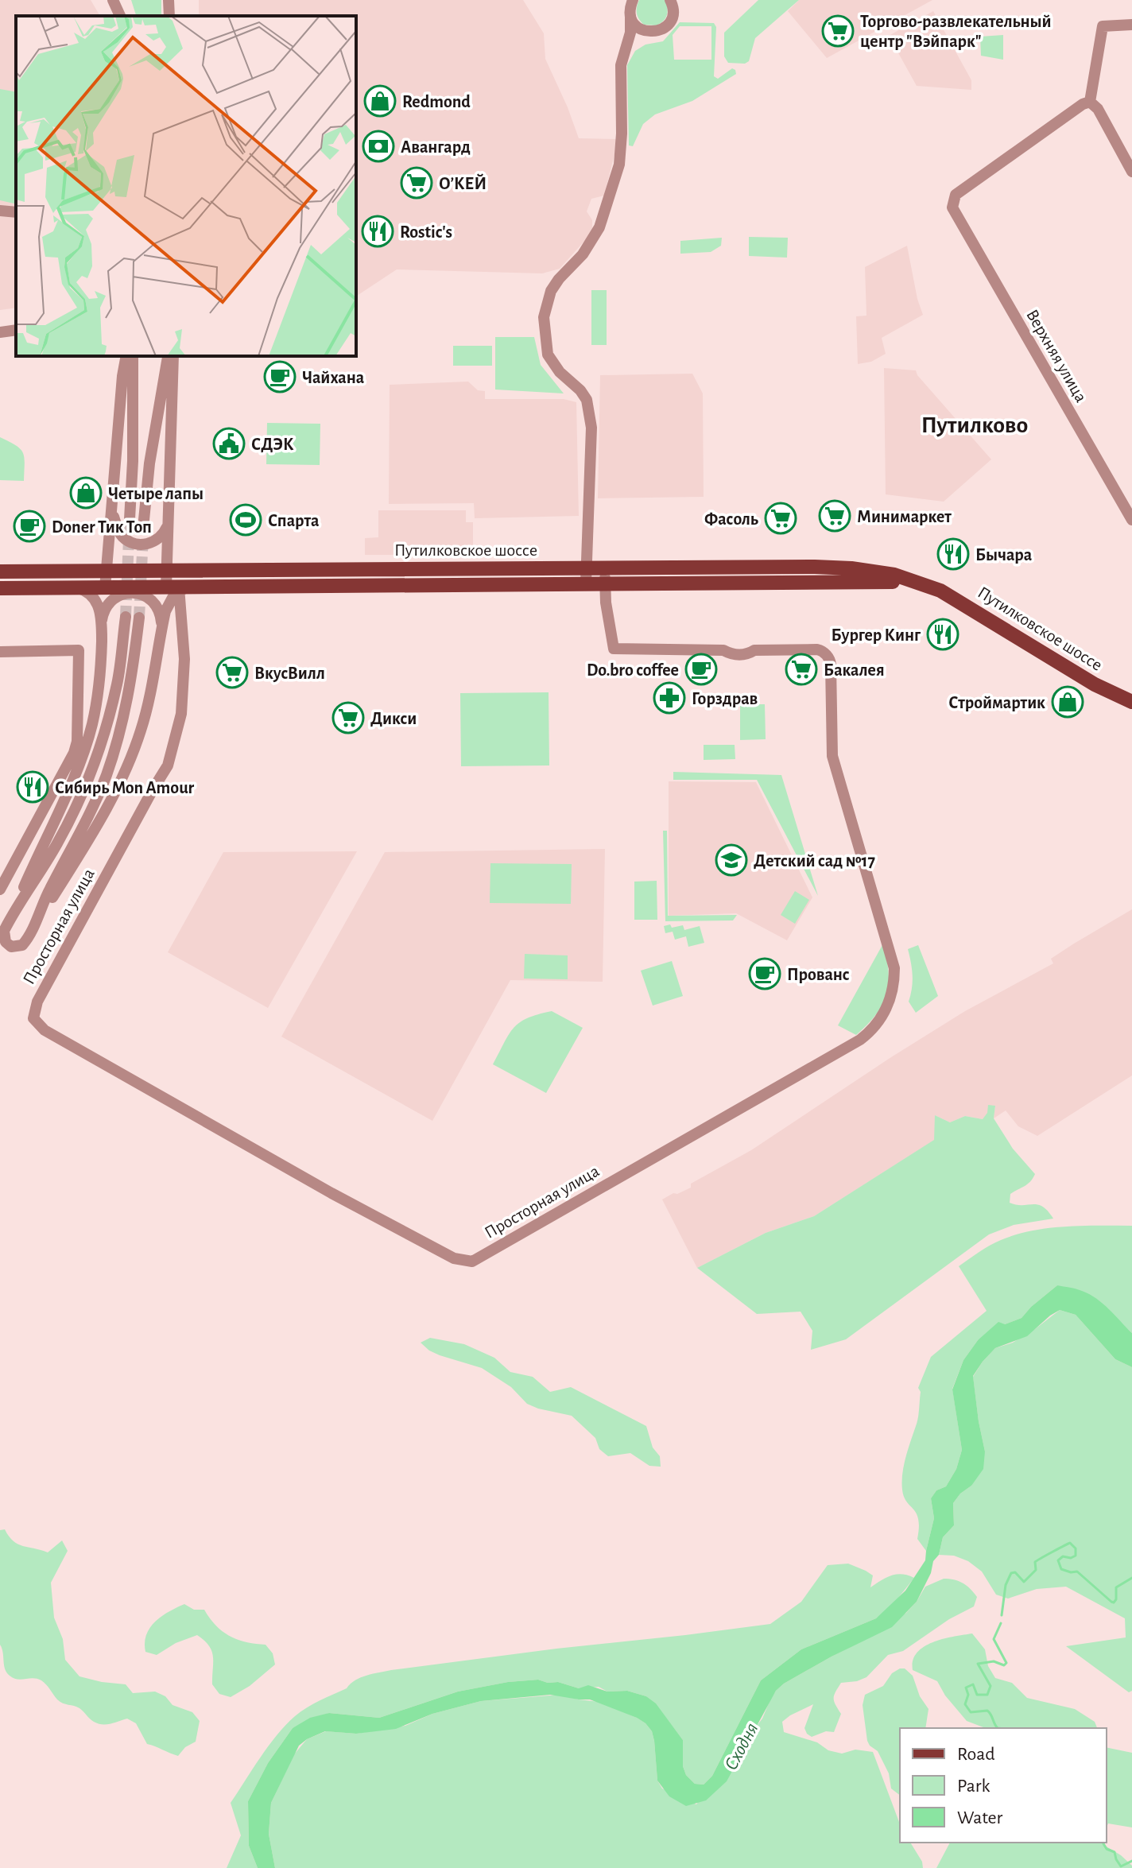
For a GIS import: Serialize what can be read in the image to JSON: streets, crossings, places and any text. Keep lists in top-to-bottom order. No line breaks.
{"streets":{"main road":["Путилковское шоссе"],"street":["Верхняя улица","Просторная улица"]},"crossings":[["Путилковское шоссе","Просторная улица"]],"districts":["Путилково"],"water":["Сходня"],"places":{"supermarket":["Торгово-развлекательный центр \"Вэйпарк\"","О’КЕЙ","Минимаркет","Фасоль","Бакалея","ВкусВилл","Дикси"],"shop":["Redmond","Четыре лапы","Строймартик"],"bank":["Авангард"],"restaurant":["Rostic's","Бычара","Бургер Кинг","Сибирь Mon Amour"],"cafe":["Чайхана","Doner Тик Топ","Do.bro coffee","Прованс"],"public building":["СДЭК"],"sports":["Спарта"],"pharmacy":["Горздрав"],"school or university":["Детский сад №17"]},"legend":["Road","Park","Water"]}
